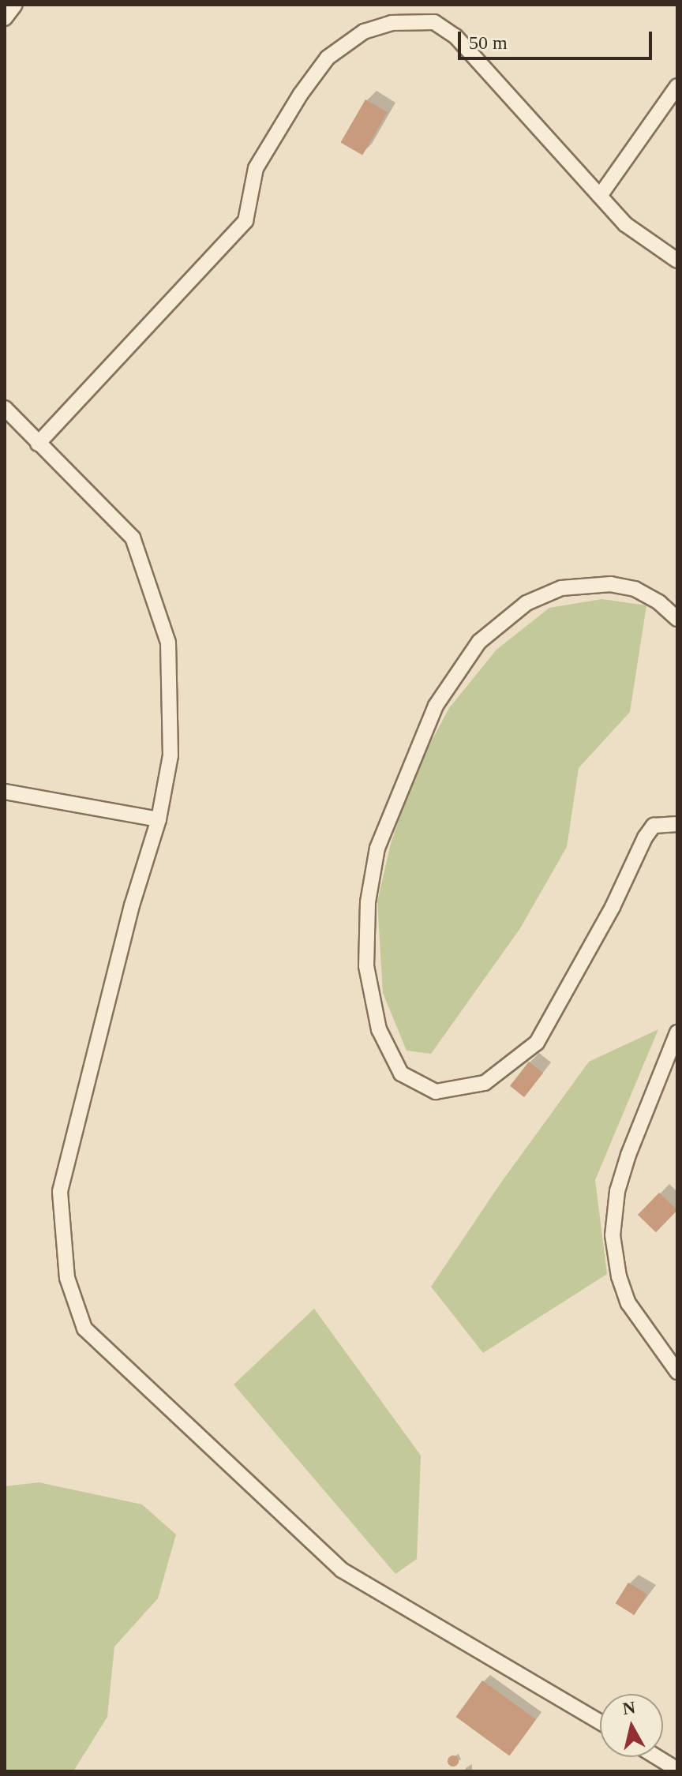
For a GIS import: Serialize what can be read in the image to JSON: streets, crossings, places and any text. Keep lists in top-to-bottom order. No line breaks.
{"scale_bar":"50 m","north":"top"}
